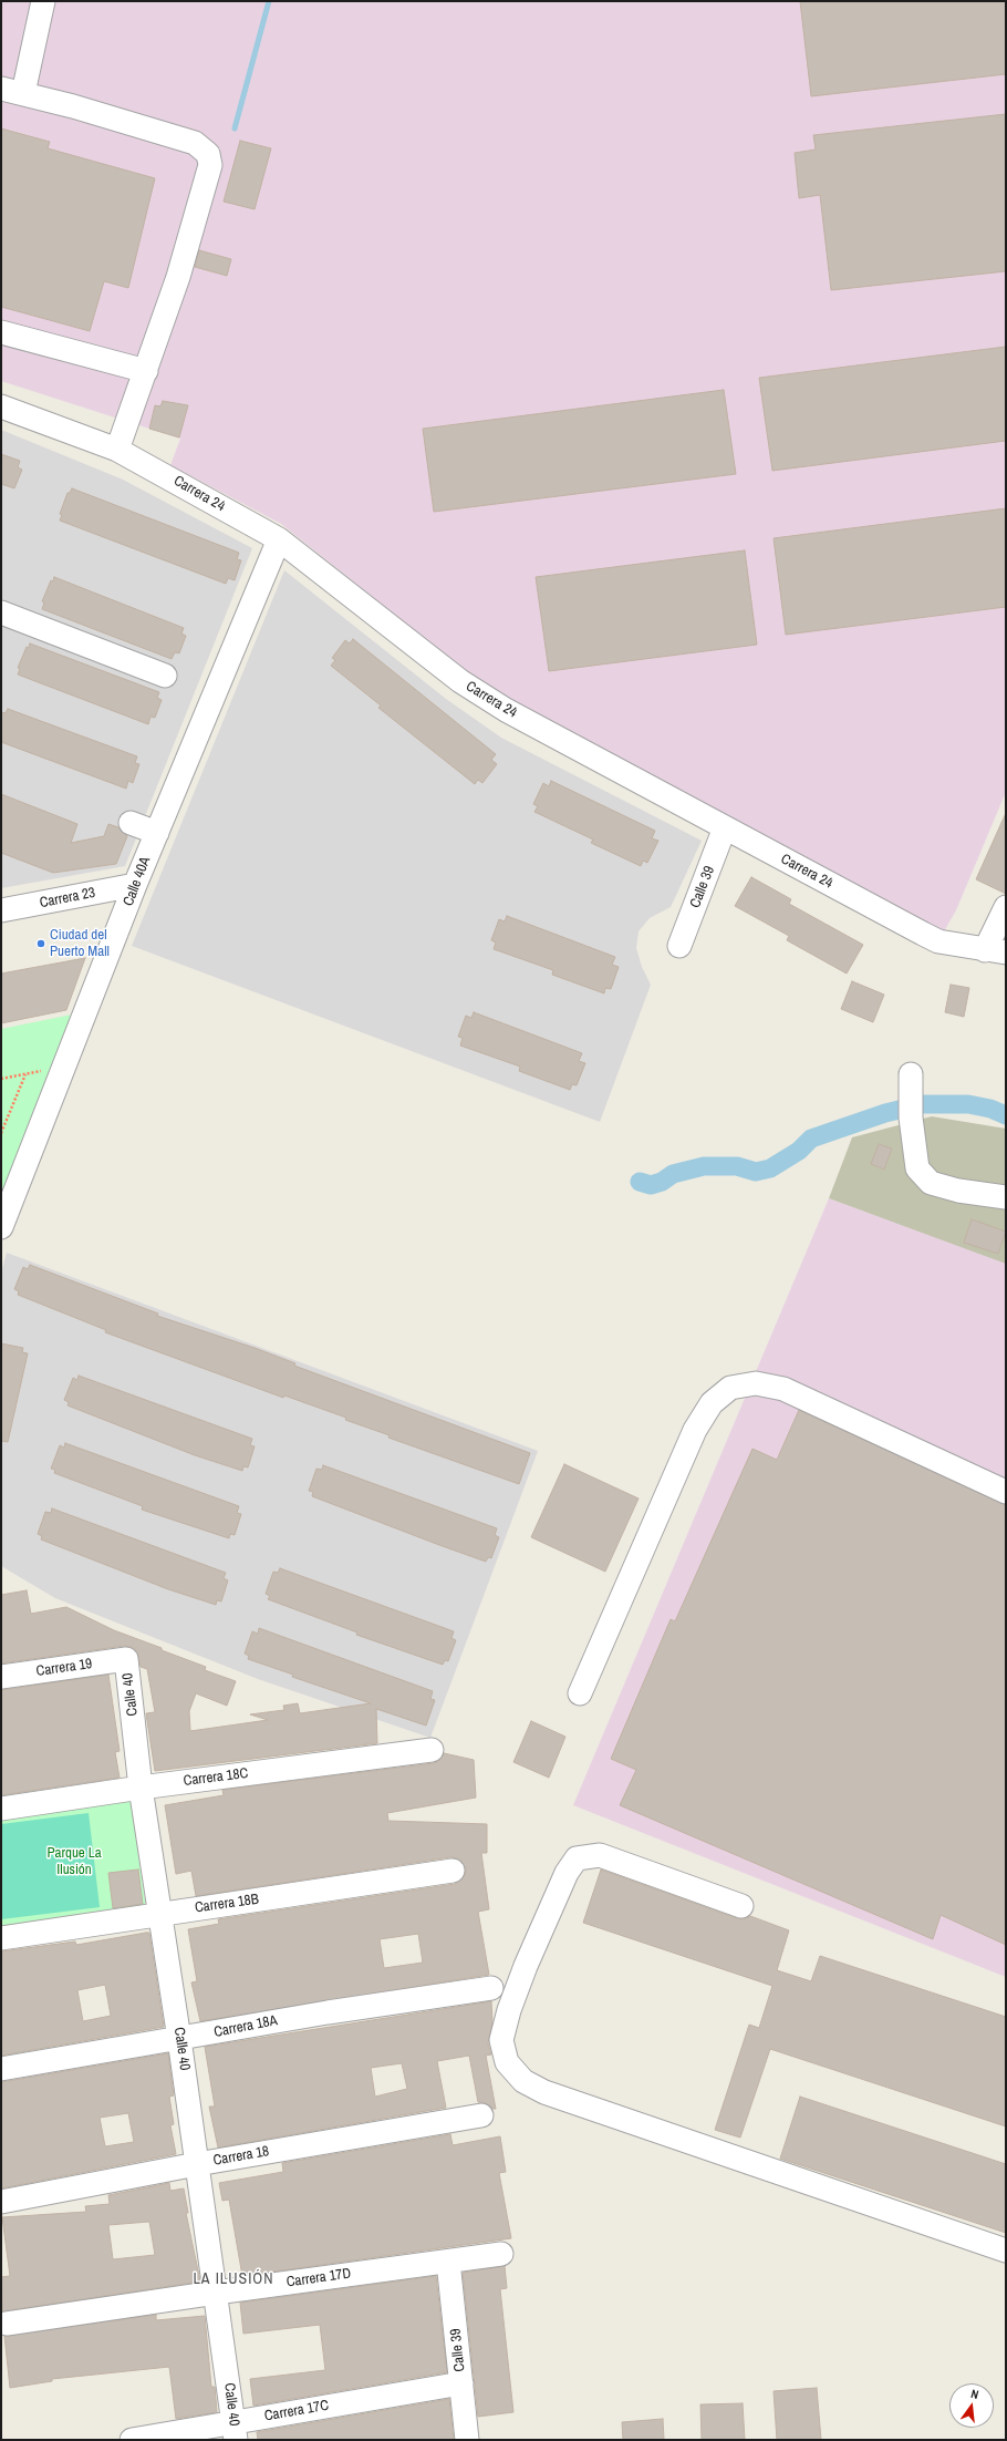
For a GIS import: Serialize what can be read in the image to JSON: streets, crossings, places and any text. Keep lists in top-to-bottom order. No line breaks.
{"streets":{"street":["Carrera 24","Calle 40A","Calle 39","Carrera 23","Carrera 19","Calle 40","Carrera 18C","Carrera 18B","Carrera 18A","Carrera 18","Carrera 17D","Carrera 17C"]},"crossings":[["Carrera 24","Calle 40A"],["Carrera 24","Calle 39"],["Calle 40A","Carrera 23"],["Calle 39","Carrera 17D"],["Calle 39","Carrera 17C"],["Carrera 19","Calle 40"],["Calle 40","Carrera 18C"],["Calle 40","Carrera 18B"],["Calle 40","Carrera 18A"],["Calle 40","Carrera 18"],["Calle 40","Carrera 17D"],["Calle 40","Carrera 17C"]],"districts":["LA ILUSIÓN"],"parks":["Parque La Ilusión"],"places":["Ciudad del Puerto Mall"],"north":"top"}
